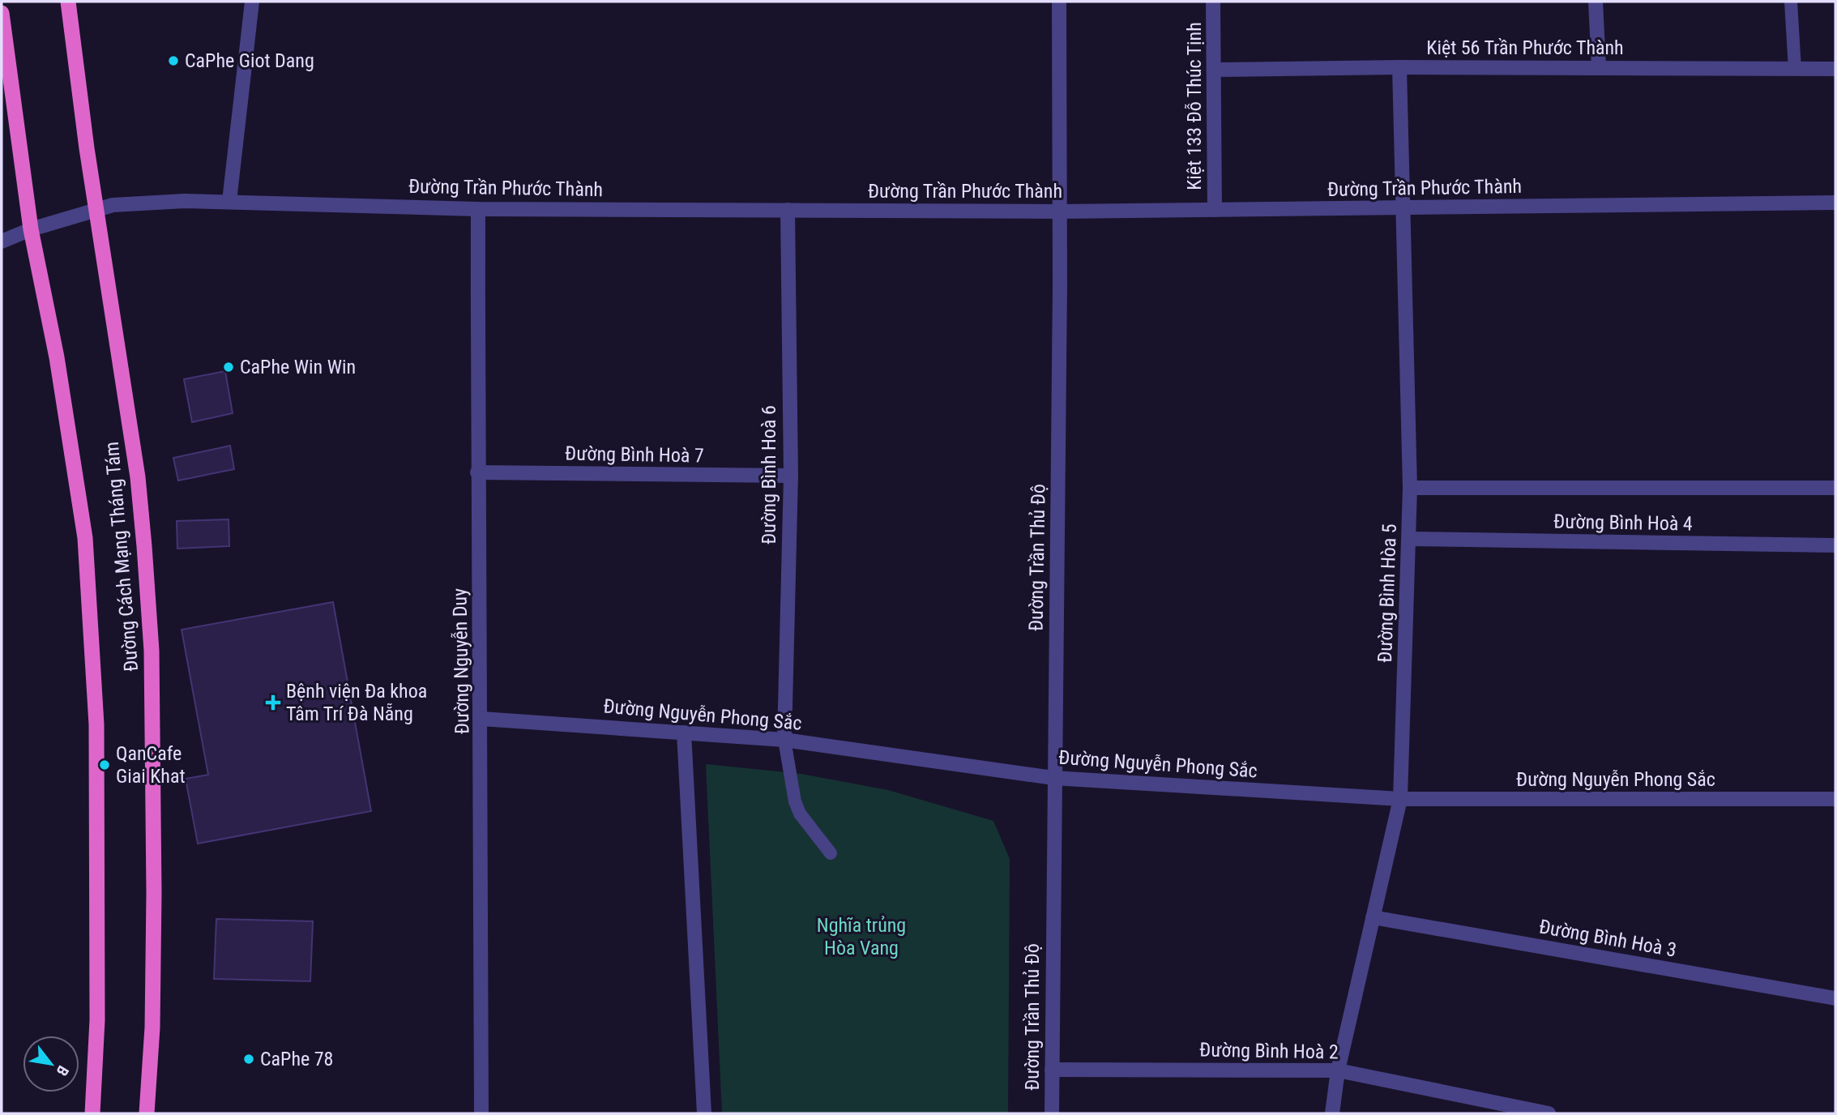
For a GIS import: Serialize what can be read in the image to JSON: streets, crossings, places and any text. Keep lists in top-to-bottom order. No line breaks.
{"streets":{"highway":["Đường Cách Mạng Tháng Tám"],"street":["Kiệt 56 Trần Phước Thành","Kiệt 133 Đỗ Thúc Tịnh","Đường Trần Phước Thành","Đường Bình Hoà 7","Đường Bình Hoà 6","Đường Bình Hoà 4","Đường Trần Thủ Độ","Đường Bình Hòa 5","Đường Nguyễn Duy","Đường Nguyễn Phong Sắc","Đường Bình Hoà 3","Đường Bình Hoà 2"]},"crossings":[["Kiệt 56 Trần Phước Thành","Kiệt 133 Đỗ Thúc Tịnh"],["Kiệt 56 Trần Phước Thành","Đường Bình Hòa 5"],["Kiệt 133 Đỗ Thúc Tịnh","Đường Trần Phước Thành"],["Đường Trần Phước Thành","Đường Bình Hoà 6"],["Đường Trần Phước Thành","Đường Cách Mạng Tháng Tám"],["Đường Trần Phước Thành","Đường Trần Thủ Độ"],["Đường Trần Phước Thành","Đường Bình Hòa 5"],["Đường Trần Phước Thành","Đường Nguyễn Duy"],["Đường Bình Hoà 7","Đường Bình Hoà 6"],["Đường Bình Hoà 7","Đường Nguyễn Duy"],["Đường Bình Hoà 6","Đường Nguyễn Phong Sắc"],["Đường Bình Hoà 4","Đường Bình Hòa 5"],["Đường Trần Thủ Độ","Đường Nguyễn Phong Sắc"],["Đường Trần Thủ Độ","Đường Bình Hoà 2"],["Đường Bình Hòa 5","Đường Nguyễn Phong Sắc"],["Đường Bình Hòa 5","Đường Bình Hoà 3"],["Đường Bình Hòa 5","Đường Bình Hoà 2"],["Đường Nguyễn Duy","Đường Nguyễn Phong Sắc"]],"parks":["Nghĩa trủng Hòa Vang"],"places":{"other":["CaPhe Giot Dang","CaPhe Win Win","QanCafe Giai Khat","CaPhe 78"],"health":["Bệnh viện Đa khoa Tâm Trí Đà Nẵng"]},"north":"bottom right"}
